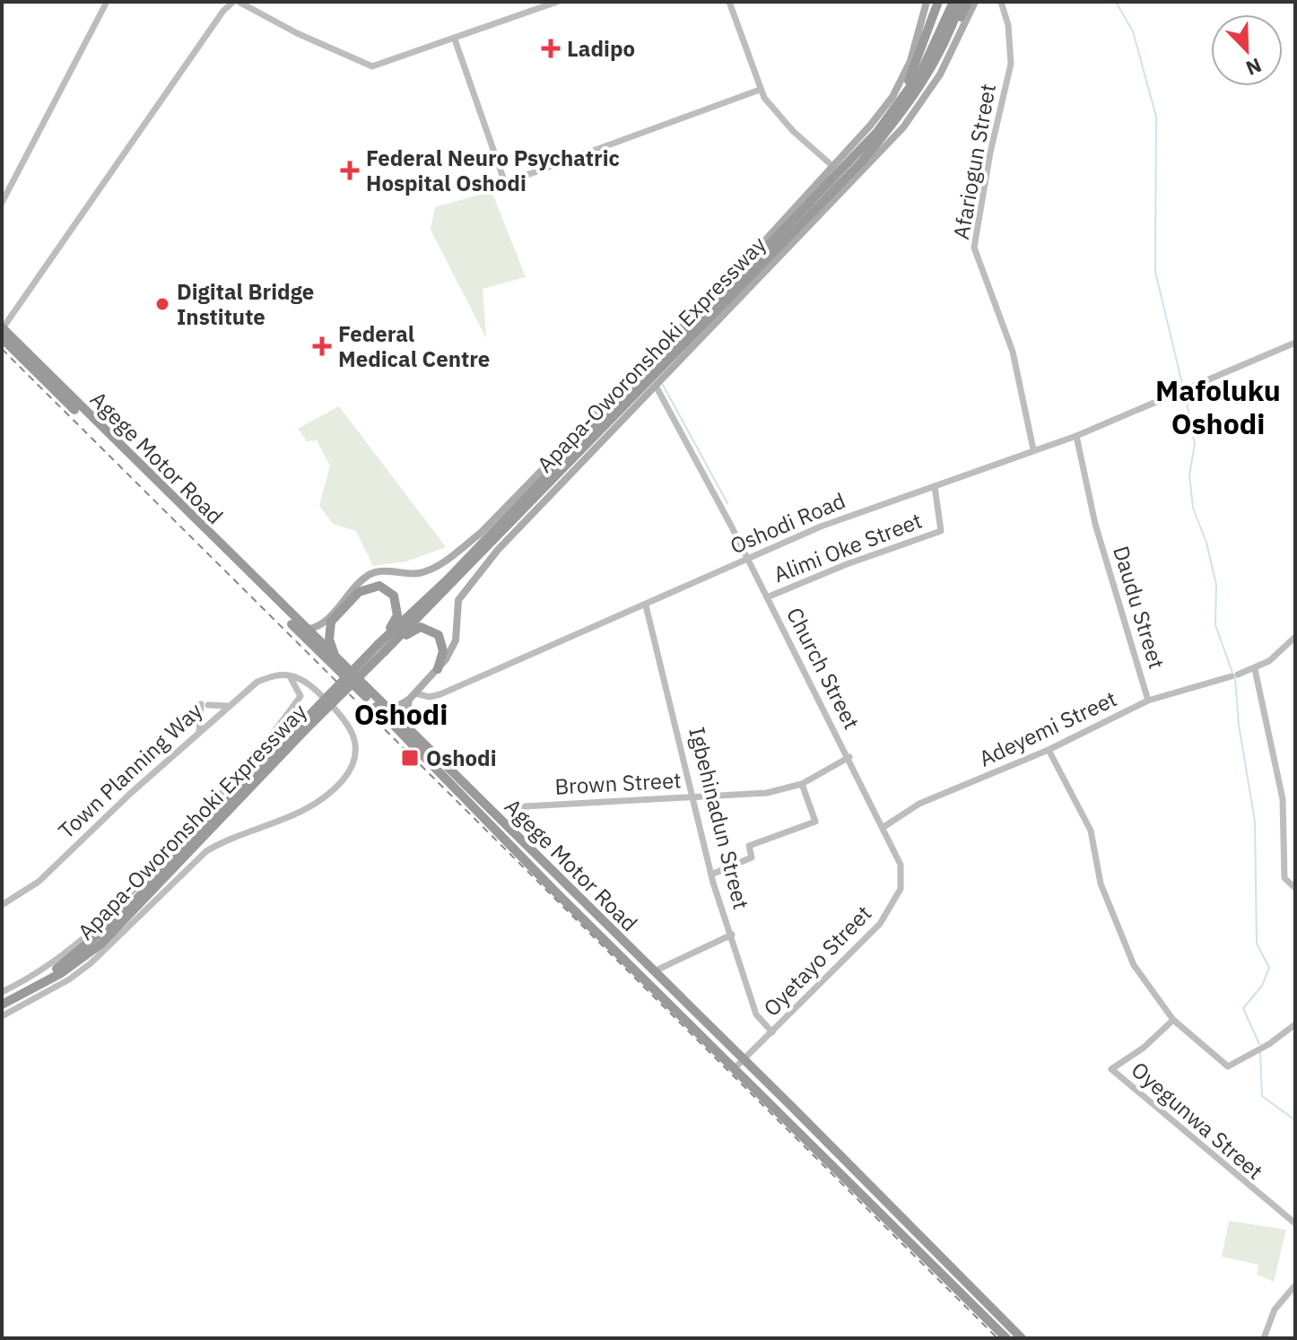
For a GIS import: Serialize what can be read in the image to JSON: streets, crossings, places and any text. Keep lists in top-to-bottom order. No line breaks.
{"streets":{"highway":["Apapa-Oworonshoki Expressway","Agege Motor Road"],"street":["Afariogun Street","Oshodi Road","Alimi Oke Street","Daudu Street","Church Street","Adeyemi Street","Town Planning Way","Brown Street","Igbehinadun Street","Oyetayo Street","Oyegunwa Street"]},"crossings":[["Afariogun Street","Oshodi Road"],["Apapa-Oworonshoki Expressway","Agege Motor Road"],["Apapa-Oworonshoki Expressway","Oshodi Road"],["Apapa-Oworonshoki Expressway","Church Street"],["Apapa-Oworonshoki Expressway","Town Planning Way"],["Agege Motor Road","Oyetayo Street"],["Oshodi Road","Alimi Oke Street"],["Oshodi Road","Daudu Street"],["Oshodi Road","Church Street"],["Oshodi Road","Igbehinadun Street"],["Alimi Oke Street","Church Street"],["Daudu Street","Adeyemi Street"],["Church Street","Adeyemi Street"],["Church Street","Brown Street"],["Church Street","Oyetayo Street"],["Adeyemi Street","Oyetayo Street"],["Brown Street","Igbehinadun Street"],["Igbehinadun Street","Oyetayo Street"]],"districts":["Mafoluku Oshodi","Oshodi"],"places":{"health":["Ladipo","Federal Neuro Psychatric Hospital Oshodi","Federal Medical Centre"],"other":["Digital Bridge Institute"],"transit":["Oshodi"]},"north":"bottom right"}
